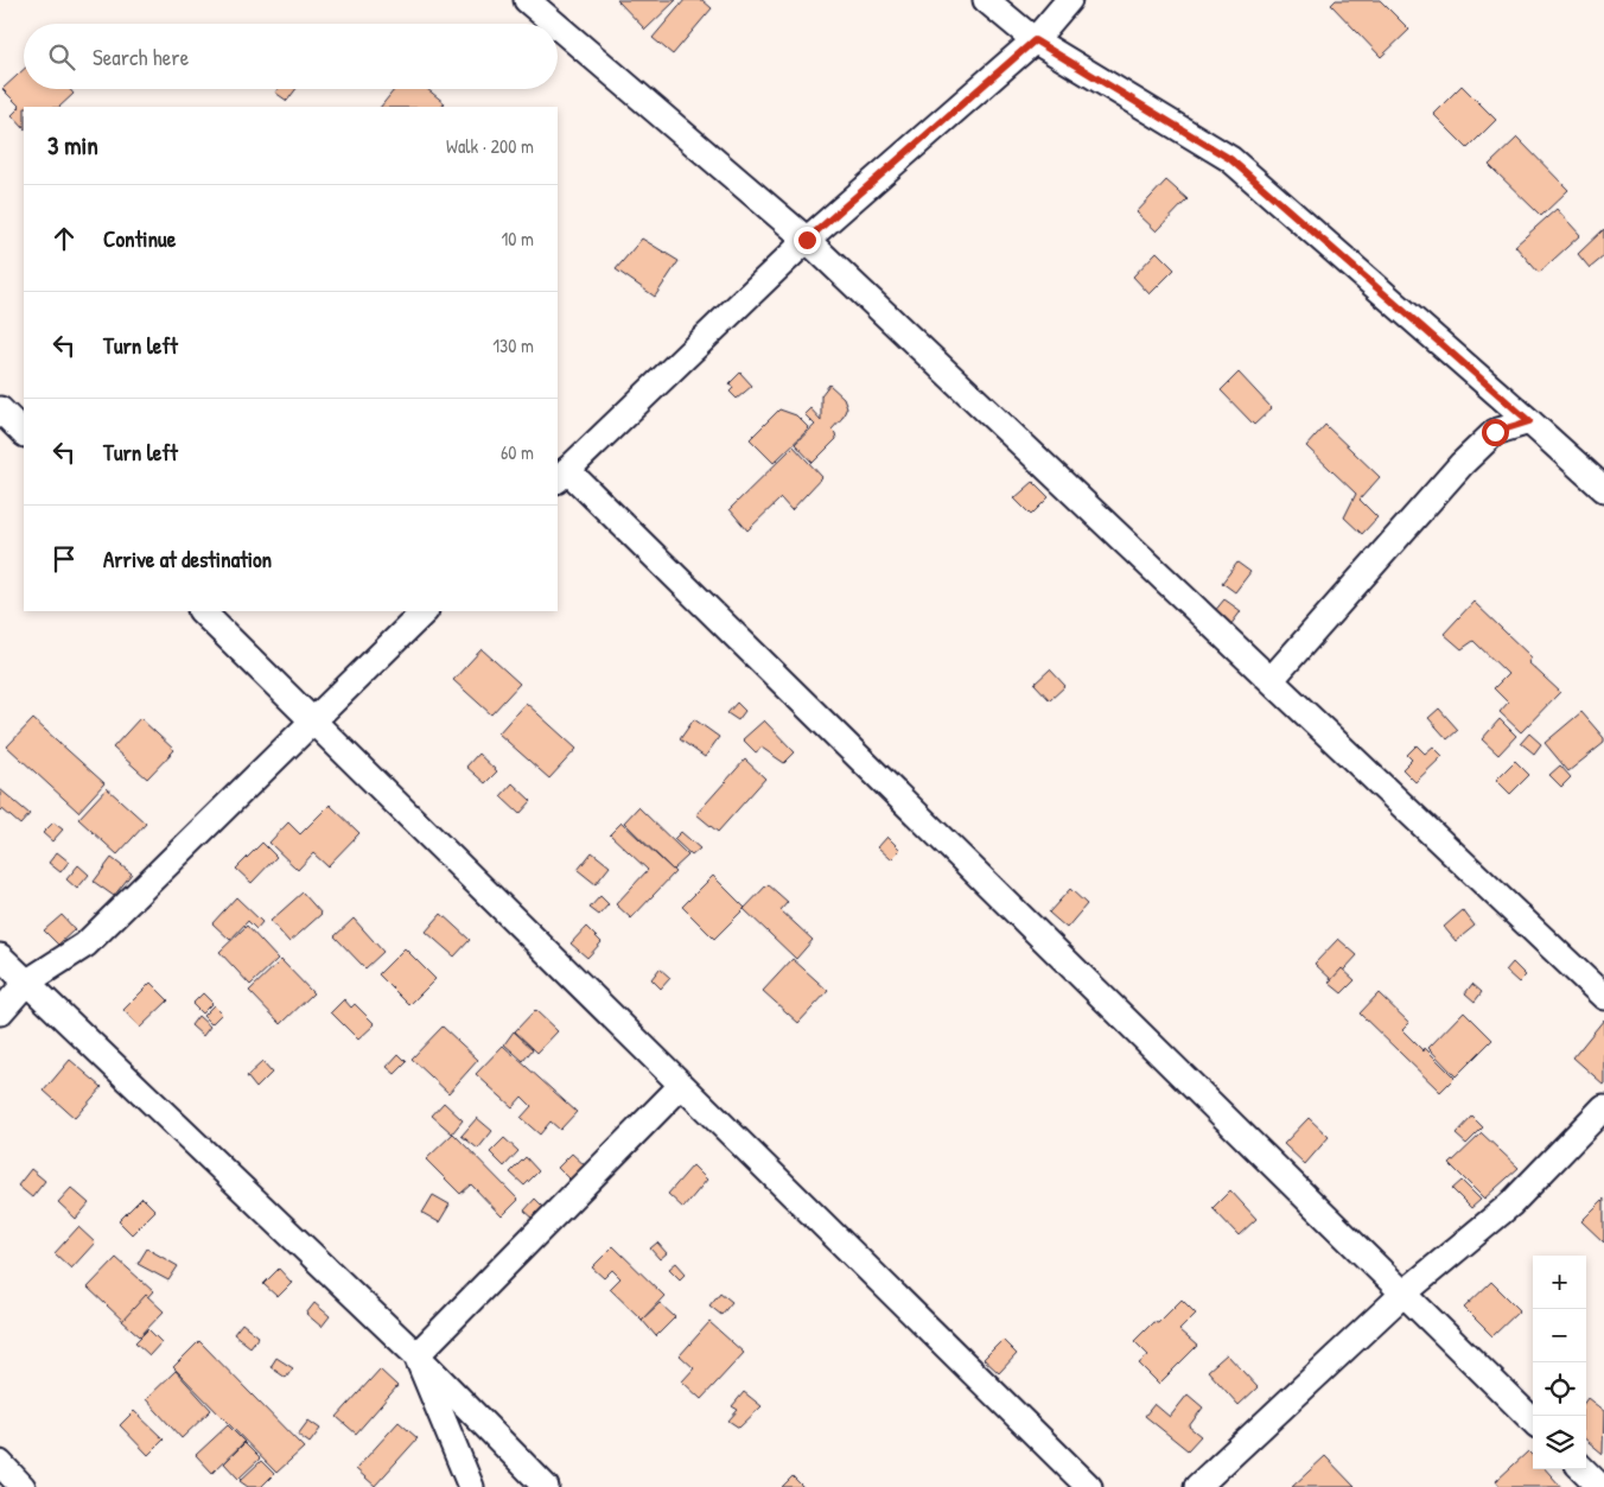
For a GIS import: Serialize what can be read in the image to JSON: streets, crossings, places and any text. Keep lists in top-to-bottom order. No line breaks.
{"page":{"search":"Search here","heading":["3 min","Walk · 200 m"],"list":[["Continue","10 m"],["Turn left","130 m"],["Turn left","60 m"],"Arrive at destination"],"map_buttons":["+","−"]}}
